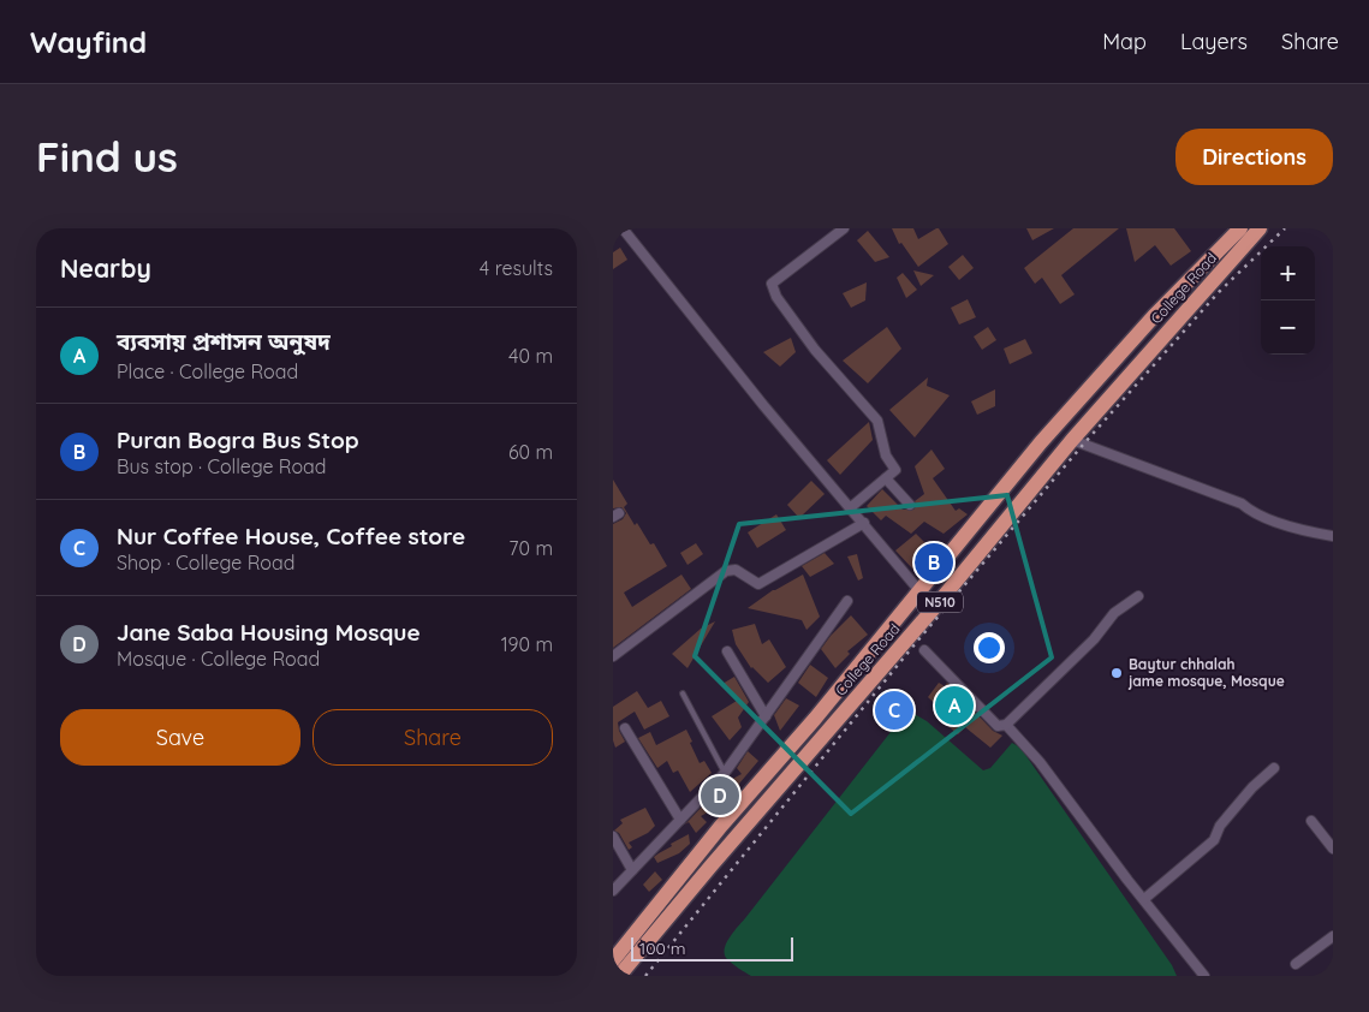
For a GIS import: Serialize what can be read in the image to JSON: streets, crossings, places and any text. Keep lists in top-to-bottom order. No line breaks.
{"streets":{"highway":["College Road","N510"]},"places":["Baytur chhalah jame mosque, Mosque"],"scale_bar":"100 m","page":{"header":"Wayfind","nav":["Map","Layers","Share"],"buttons":["Directions",["Save","Share"]],"title":"Find us","heading":["Nearby","4 results"],"map_buttons":["+","−"],"list":[{"mark":"A","name":"ব্যবসায় প্রশাসন অনুষদ","note":"Place · College Road","value":"40 m"},{"mark":"B","name":"Puran Bogra Bus Stop","note":"Bus stop · College Road","value":"60 m"},{"mark":"C","name":"Nur Coffee House, Coffee store","note":"Shop · College Road","value":"70 m"},{"mark":"D","name":"Jane Saba Housing Mosque","note":"Mosque · College Road","value":"190 m"}],"pins":["B","A","C","D"],"scale":"100 m"}}
